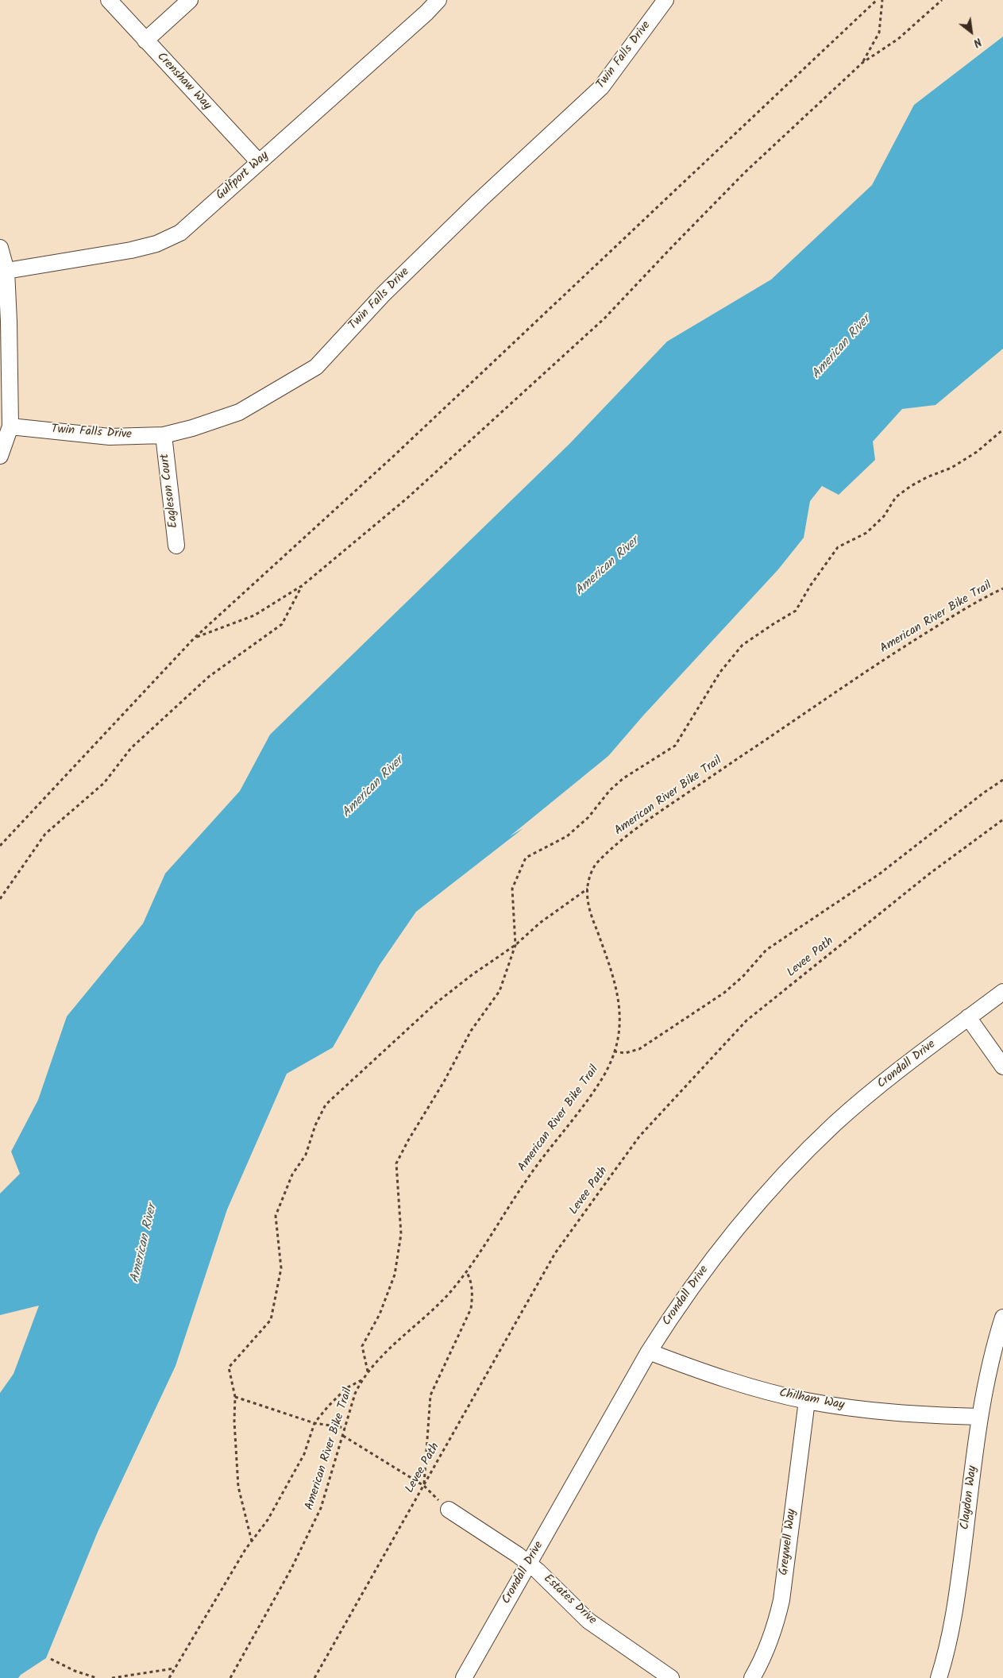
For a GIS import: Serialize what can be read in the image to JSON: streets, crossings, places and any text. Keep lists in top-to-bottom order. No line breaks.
{"streets":{"street":["Twin Falls Drive","Crenshaw Way","Gulfport Way","Eagleson Court","Crondall Drive","Chilham Way","Claydon Way","Greywell Way","Estates Drive"],"path":["American River Bike Trail","Levee Path"]},"crossings":[["Twin Falls Drive","Eagleson Court"],["Crenshaw Way","Gulfport Way"],["Crondall Drive","Chilham Way"],["Crondall Drive","Estates Drive"],["Chilham Way","Claydon Way"],["Chilham Way","Greywell Way"]],"water":["American River"],"north":"bottom right"}
